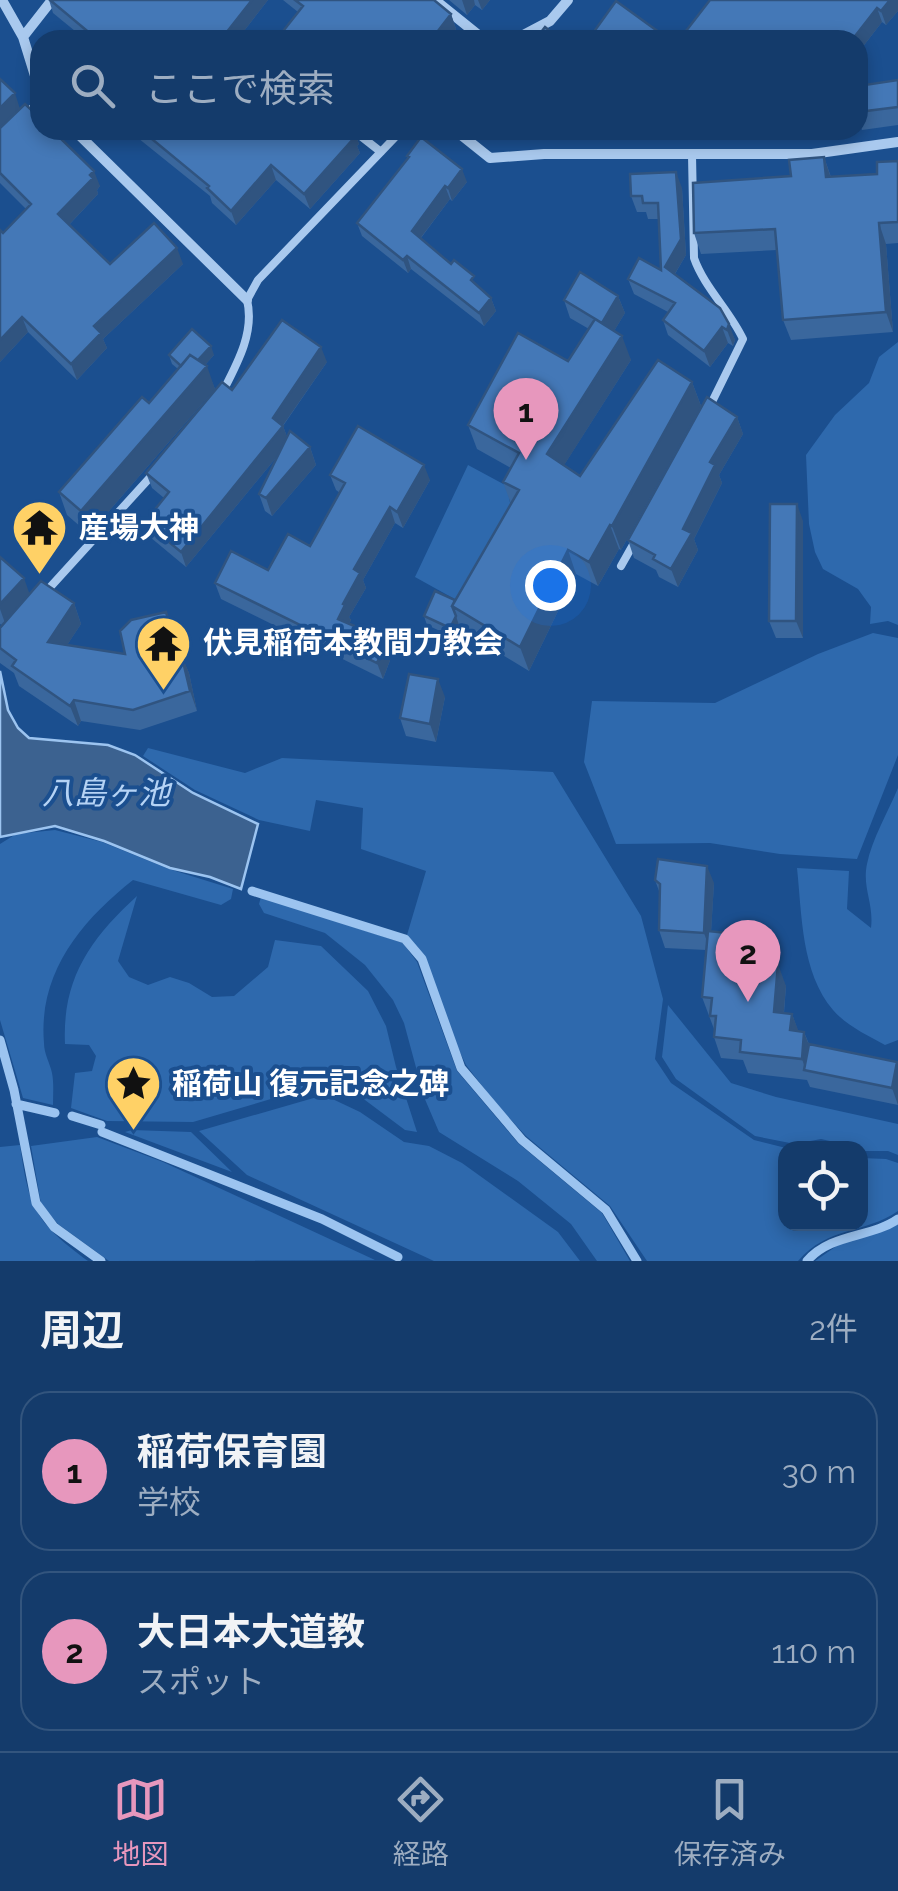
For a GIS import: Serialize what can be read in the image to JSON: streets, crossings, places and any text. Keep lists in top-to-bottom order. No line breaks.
{"water":["八島ヶ池"],"places":{"temple":["産場大神","伏見稲荷本教間力教会"],"place":["稲荷山 復元記念之碑"]},"page":{"search":"ここで検索","pins":["1","2"],"heading":["周辺","2件"],"list":[{"mark":"1","name":"稲荷保育園","note":"学校","value":"30 m"},{"mark":"2","name":"大日本大道教","note":"スポット","value":"110 m"}],"nav":["地図","経路","保存済み"]}}
